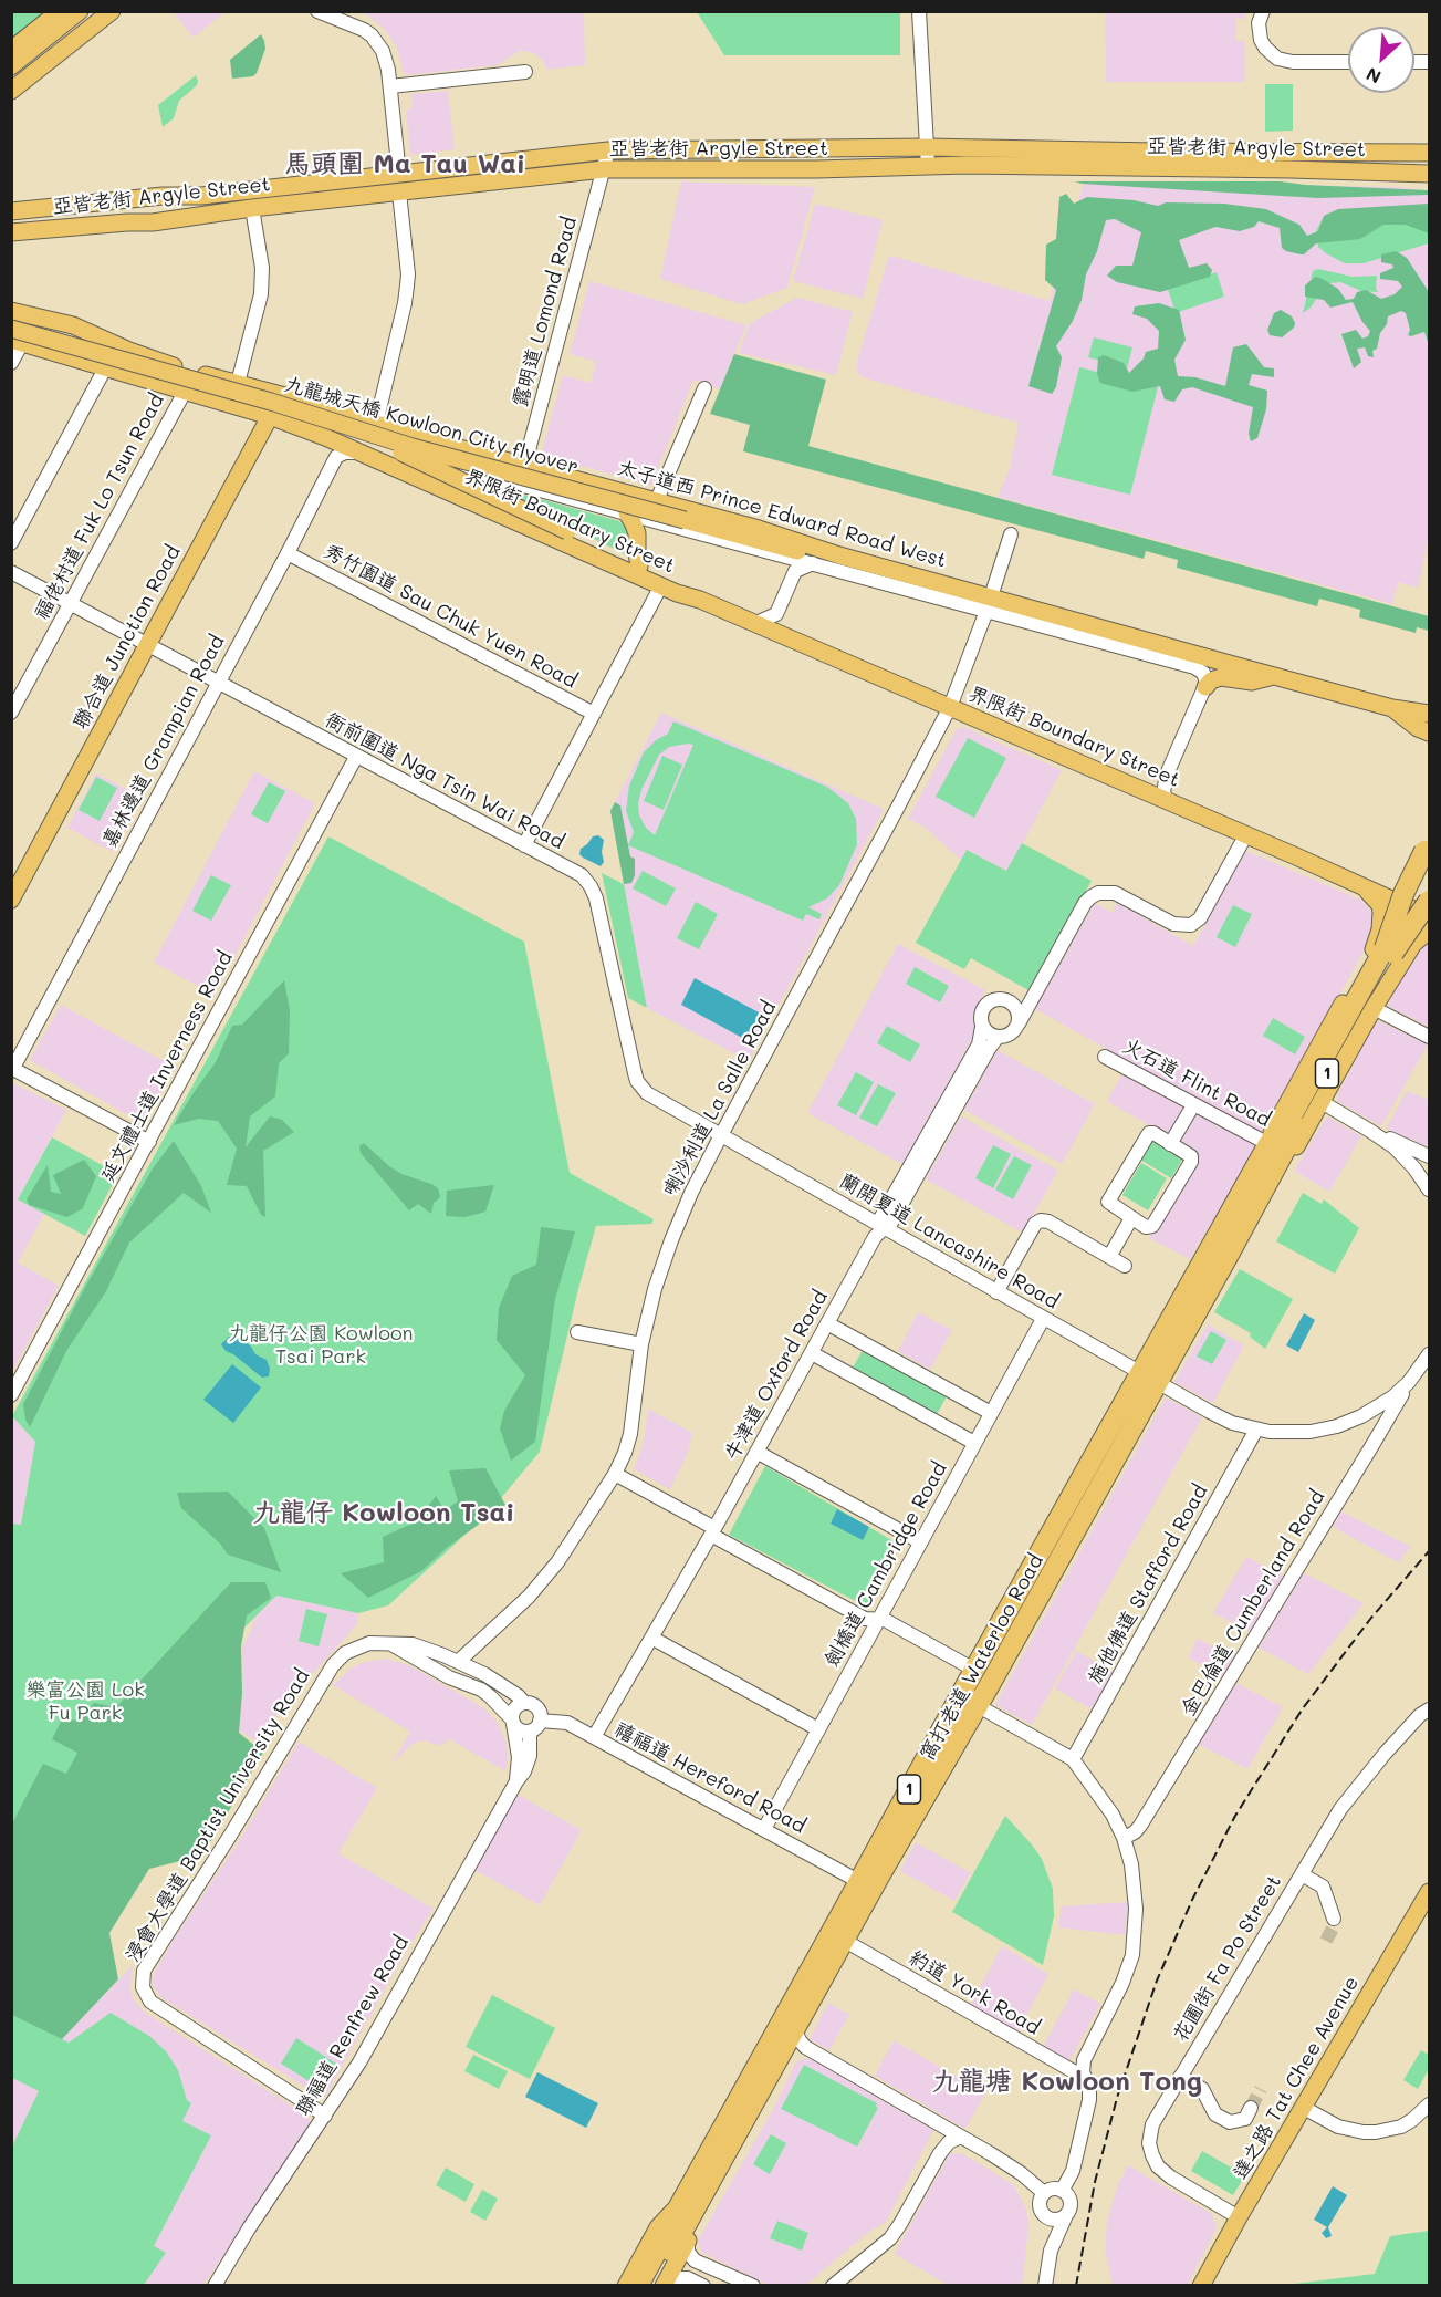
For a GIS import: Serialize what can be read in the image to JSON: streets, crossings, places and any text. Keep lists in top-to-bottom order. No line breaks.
{"streets":{"highway":["1","窩打老道 Waterloo Road"],"main road":["亞皆老街 Argyle Street","九龍城天橋 Kowloon City flyover","太子道西 Prince Edward Road West","界限街 Boundary Street","聯合道 Junction Road","達之路 Tat Chee Avenue"],"street":["露明道 Lomond Road","福佬村道 Fuk Lo Tsun Road","秀竹園道 Sau Chuk Yuen Road","嘉林邊道 Grampian Road","衙前圍道 Nga Tsin Wai Road","延文禮士道 Inverness Road","火石道 Flint Road","喇沙利道 La Salle Road","蘭開夏道 Lancashire Road","牛津道 Oxford Road","劍橋道 Cambridge Road","施他佛道 Stafford Road","金巴倫道 Cumberland Road","禧福道 Hereford Road","浸會大學道 Baptist University Road","花圃街 Fa Po Street","約道 York Road","聯福道 Renfrew Road"]},"crossings":[["亞皆老街 Argyle Street","露明道 Lomond Road"],["露明道 Lomond Road","太子道西 Prince Edward Road West"],["九龍城天橋 Kowloon City flyover","太子道西 Prince Edward Road West"],["九龍城天橋 Kowloon City flyover","界限街 Boundary Street"],["福佬村道 Fuk Lo Tsun Road","衙前圍道 Nga Tsin Wai Road"],["太子道西 Prince Edward Road West","界限街 Boundary Street"],["太子道西 Prince Edward Road West","聯合道 Junction Road"],["太子道西 Prince Edward Road West","喇沙利道 La Salle Road"],["界限街 Boundary Street","喇沙利道 La Salle Road"],["界限街 Boundary Street","窩打老道 Waterloo Road"],["秀竹園道 Sau Chuk Yuen Road","嘉林邊道 Grampian Road"],["聯合道 Junction Road","衙前圍道 Nga Tsin Wai Road"],["嘉林邊道 Grampian Road","衙前圍道 Nga Tsin Wai Road"],["衙前圍道 Nga Tsin Wai Road","延文禮士道 Inverness Road"],["衙前圍道 Nga Tsin Wai Road","喇沙利道 La Salle Road"],["衙前圍道 Nga Tsin Wai Road","蘭開夏道 Lancashire Road"],["火石道 Flint Road","窩打老道 Waterloo Road"],["喇沙利道 La Salle Road","蘭開夏道 Lancashire Road"],["喇沙利道 La Salle Road","浸會大學道 Baptist University Road"],["蘭開夏道 Lancashire Road","牛津道 Oxford Road"],["蘭開夏道 Lancashire Road","劍橋道 Cambridge Road"],["蘭開夏道 Lancashire Road","施他佛道 Stafford Road"],["蘭開夏道 Lancashire Road","金巴倫道 Cumberland Road"],["蘭開夏道 Lancashire Road","窩打老道 Waterloo Road"],["牛津道 Oxford Road","禧福道 Hereford Road"],["劍橋道 Cambridge Road","禧福道 Hereford Road"],["窩打老道 Waterloo Road","禧福道 Hereford Road"],["窩打老道 Waterloo Road","約道 York Road"],["禧福道 Hereford Road","浸會大學道 Baptist University Road"],["禧福道 Hereford Road","聯福道 Renfrew Road"],["浸會大學道 Baptist University Road","聯福道 Renfrew Road"],["花圃街 Fa Po Street","達之路 Tat Chee Avenue"]],"districts":["馬頭圍 Ma Tau Wai","九龍仔 Kowloon Tsai","九龍塘 Kowloon Tong"],"parks":["九龍仔公園 Kowloon Tsai Park","樂富公園 Lok Fu Park"],"north":"bottom left"}
